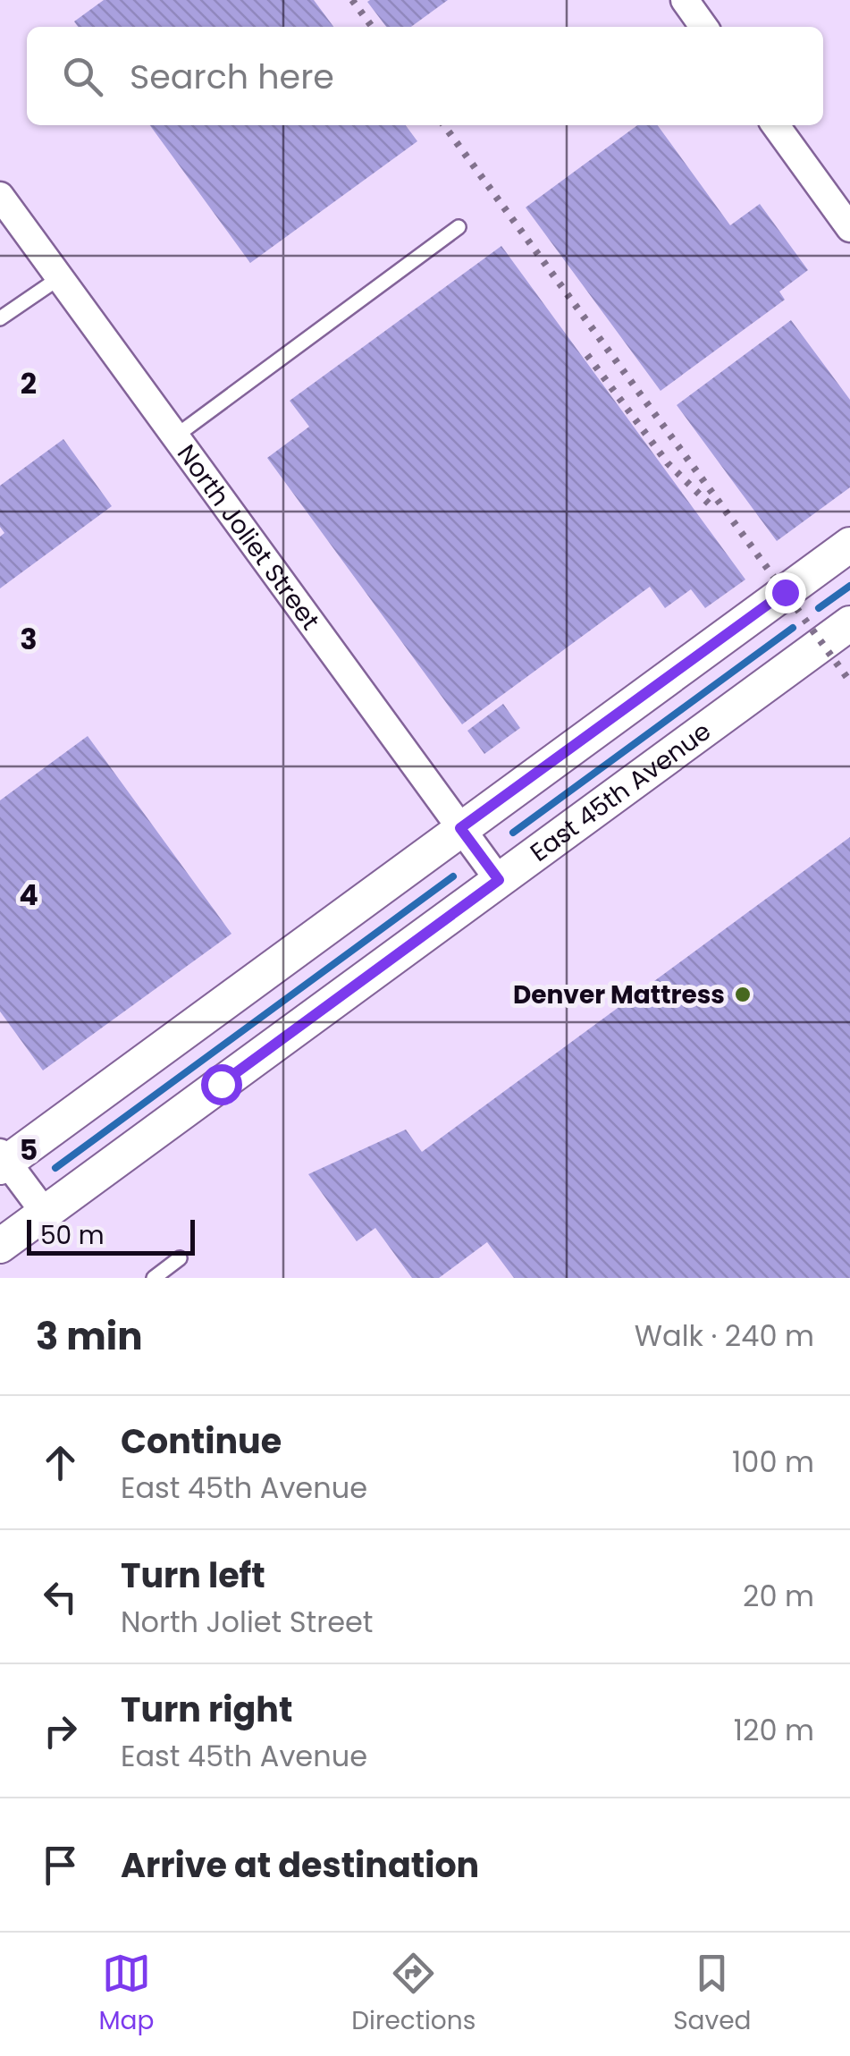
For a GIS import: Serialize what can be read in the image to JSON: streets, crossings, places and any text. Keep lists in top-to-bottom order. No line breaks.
{"streets":{"street":["North Joliet Street","East 45th Avenue"]},"crossings":[["North Joliet Street","East 45th Avenue"]],"places":["Denver Mattress"],"scale_bar":"50 m","page":{"search":"Search here","scale":"50 m","heading":["3 min","Walk · 240 m"],"list":[["Continue","East 45th Avenue","100 m"],["Turn left","North Joliet Street","20 m"],["Turn right","East 45th Avenue","120 m"],"Arrive at destination"],"nav":["Map","Directions","Saved"]},"grid":{"rows":["2","3","4","5"]}}
